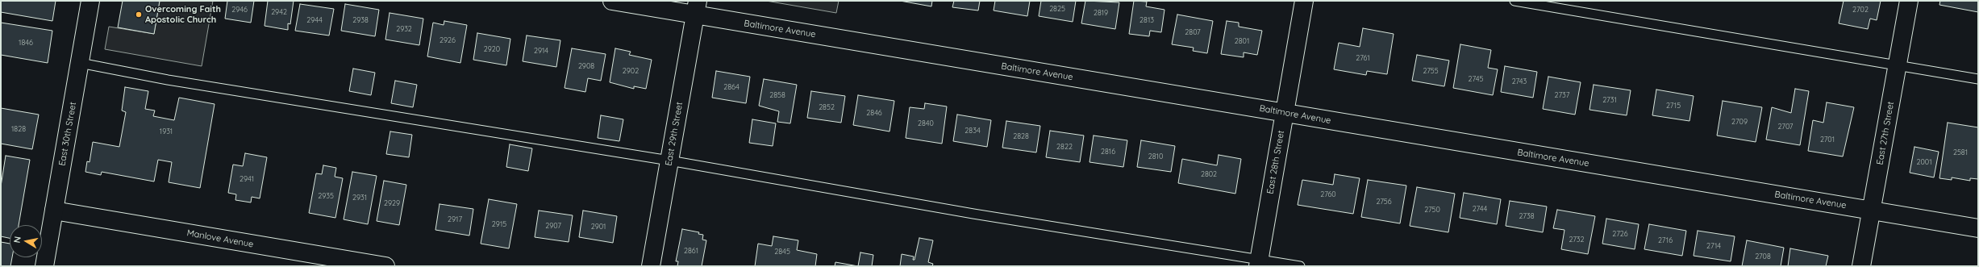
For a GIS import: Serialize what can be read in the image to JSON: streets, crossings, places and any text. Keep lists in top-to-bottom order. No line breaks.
{"streets":{"street":["Baltimore Avenue","East 27th Street","East 30th Street","East 29th Street","East 28th Street","Manlove Avenue"]},"crossings":[["Baltimore Avenue","East 27th Street"],["Baltimore Avenue","East 29th Street"],["Baltimore Avenue","East 28th Street"],["East 30th Street","Manlove Avenue"]],"places":["Overcoming Faith Apostolic Church"],"house_numbers":["2825","2946","2702","2942","2819","2944","2938","2813","2932","2807","2926","2801","1846","2920","2914","2761","2908","2902","2755","2745","2743","2864","2858","2737","2731","2715","2852","2846","2709","2840","2707","1828","2834","1931","2828","2701","2822","2816","2581","2810","2001","2802","2941","2760","2935","2931","2756","2929","2744","2750","2738","2917","2915","2907","2901","2726","2732","2716","2714","2861","2845","2708"],"north":"left"}
